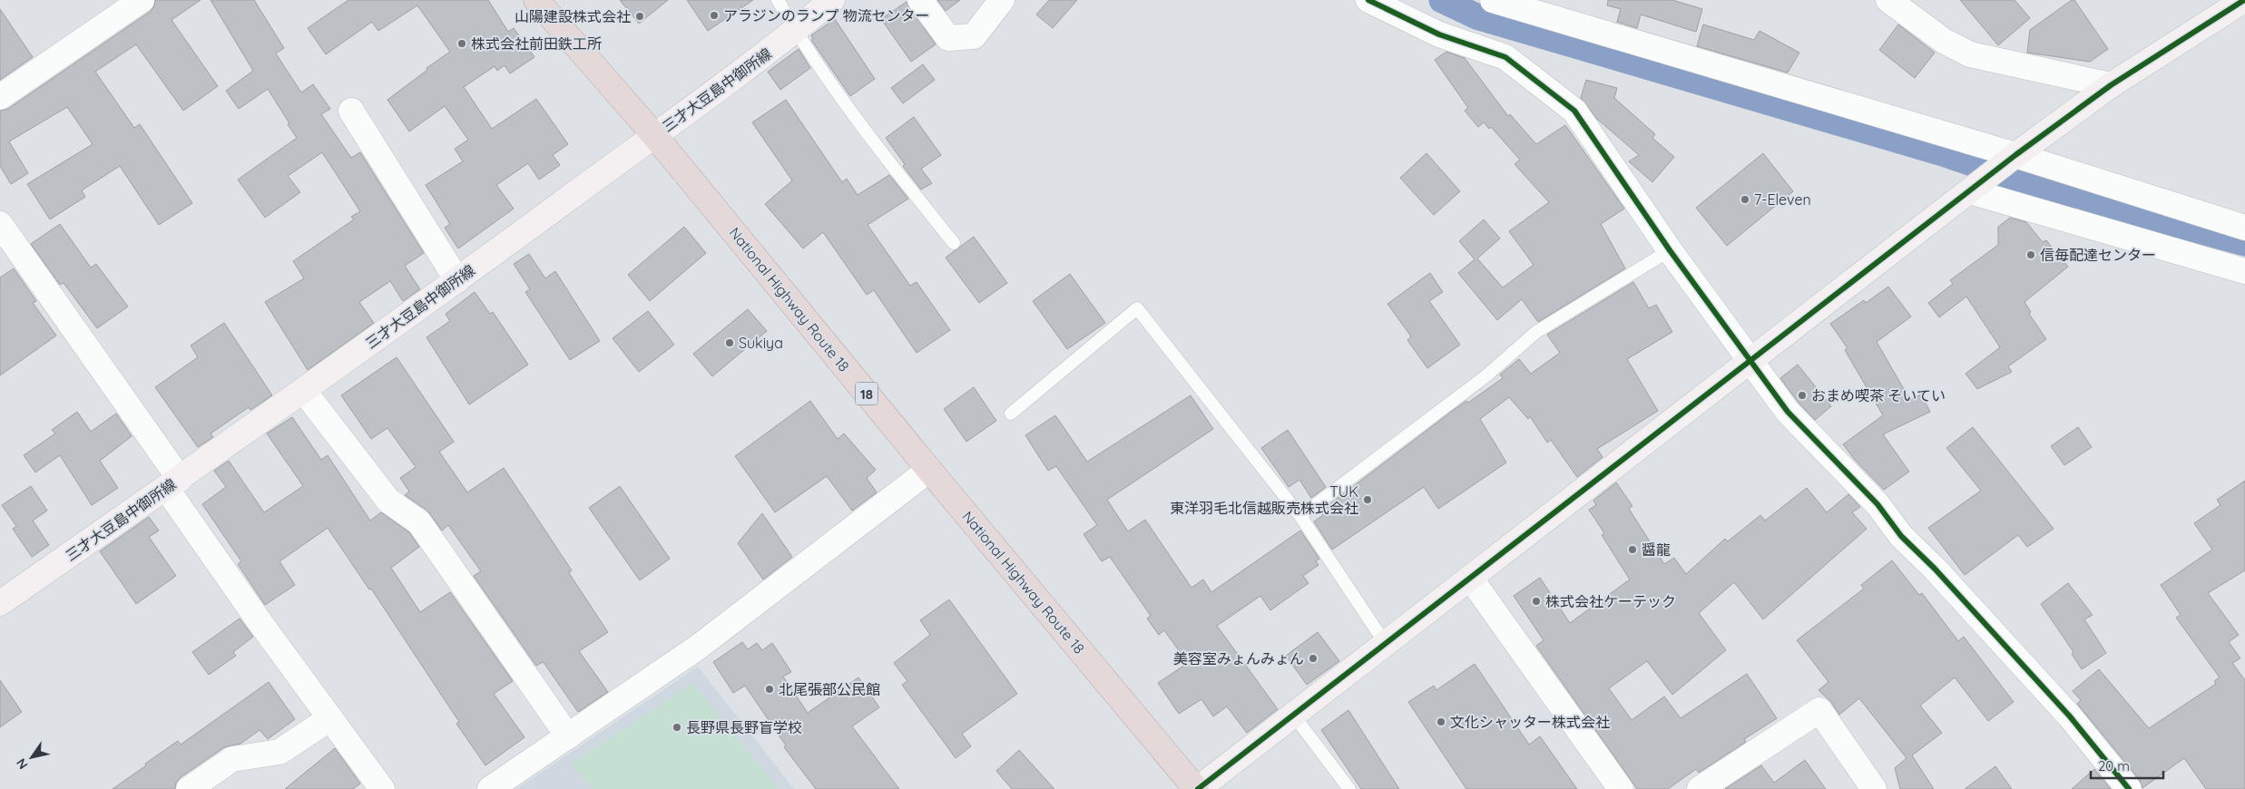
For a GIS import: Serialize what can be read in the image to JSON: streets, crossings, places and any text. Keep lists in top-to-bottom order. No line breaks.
{"streets":{"highway":["National Highway Route 18","18"],"street":["三才大豆島中御所線"]},"crossings":[["三才大豆島中御所線","National Highway Route 18"]],"places":["アラジンのランプ 物流センター","山陽建設株式会社","株式会社前田鉄工所","7-Eleven","信毎配達センター","Sukiya","おまめ喫茶 そいてい","TUK 東洋羽毛北信越販売株式会社","醤龍","株式会社ケーテック","美容室みょんみょん","北尾張部公民館","文化シャッター株式会社","長野県長野盲学校"],"scale_bar":"20 m","north":"bottom left"}
